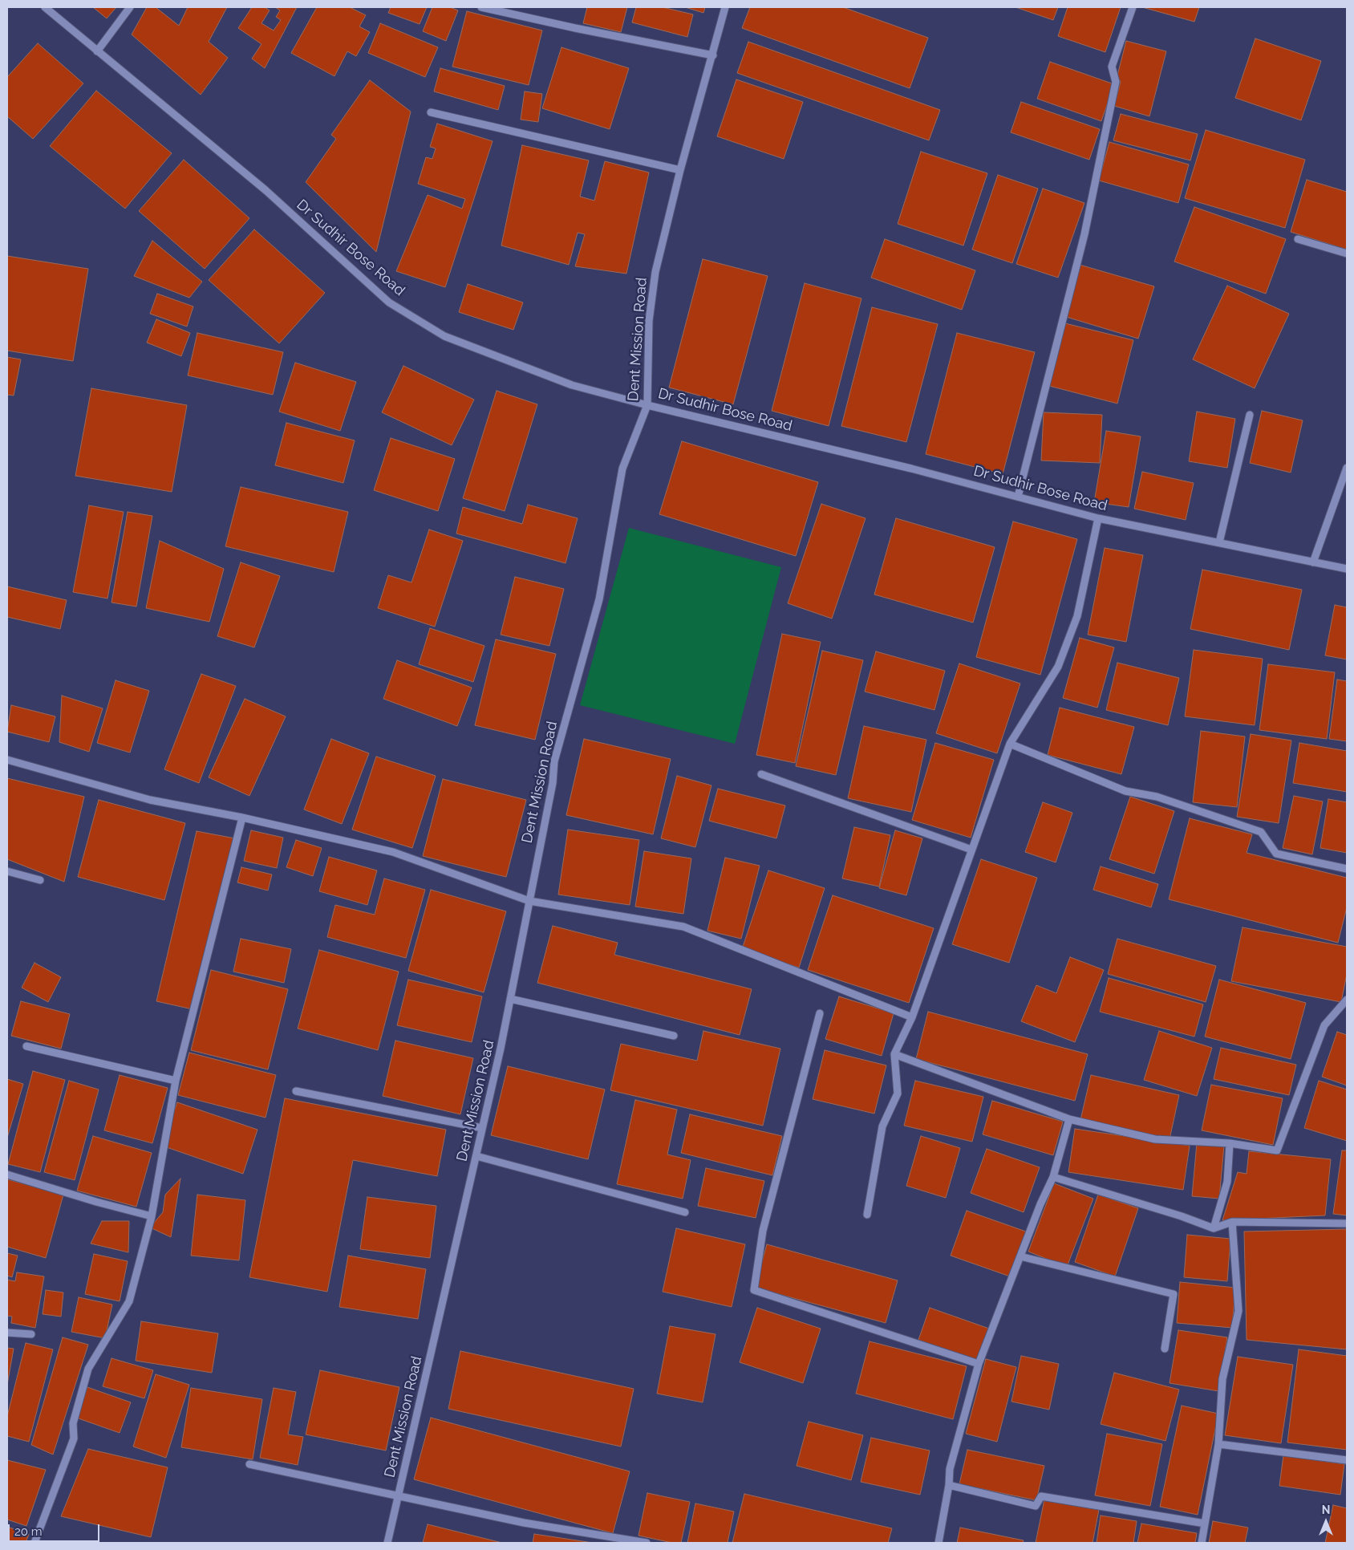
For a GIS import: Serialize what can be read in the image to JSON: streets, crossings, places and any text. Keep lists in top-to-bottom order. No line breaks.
{"streets":{"street":["Dr Sudhir Bose Road","Dent Mission Road"]},"crossings":[["Dr Sudhir Bose Road","Dent Mission Road"]],"scale_bar":"20 m","north":"top"}
